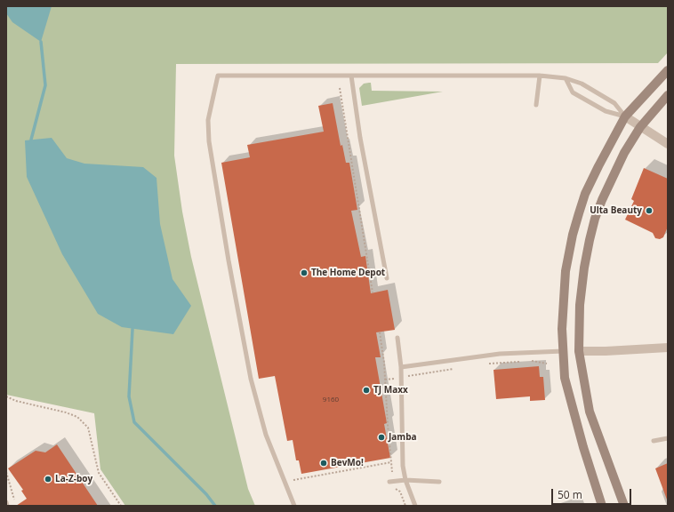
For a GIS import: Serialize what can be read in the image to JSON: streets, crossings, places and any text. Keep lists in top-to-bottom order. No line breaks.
{"places":["Ulta Beauty","The Home Depot","TJ Maxx","Jamba","BevMo!","La-Z-boy"],"house_numbers":["9160"],"scale_bar":"50 m"}
